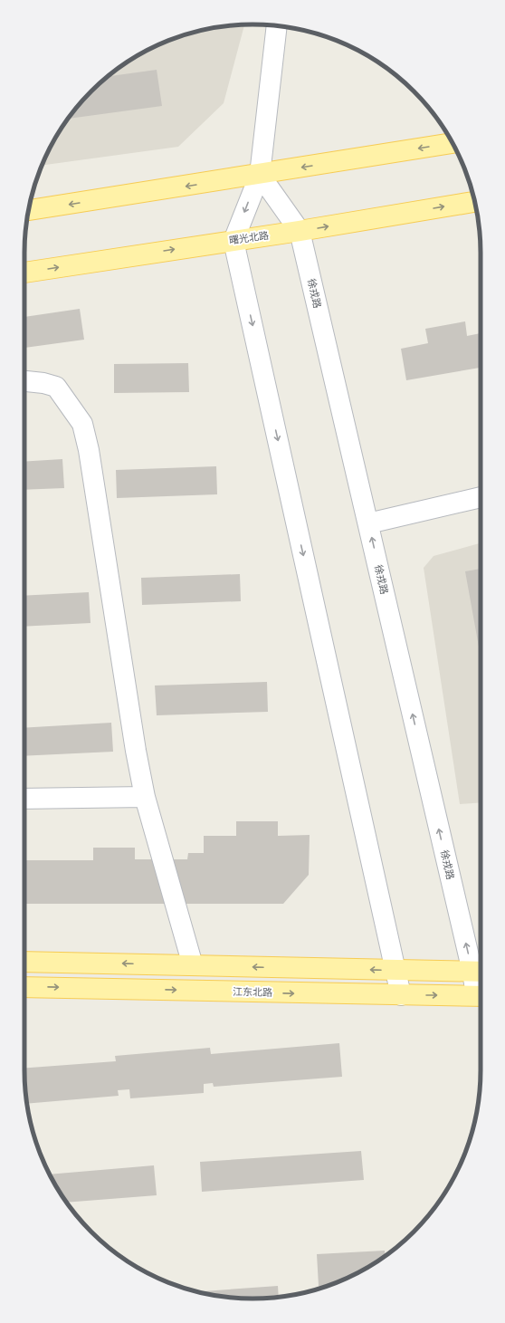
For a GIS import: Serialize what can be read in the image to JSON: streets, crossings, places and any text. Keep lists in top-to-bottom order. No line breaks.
{"streets":{"main road":["曙光北路","江东北路"],"street":["徐戎路"]},"crossings":[["曙光北路","徐戎路"]]}
